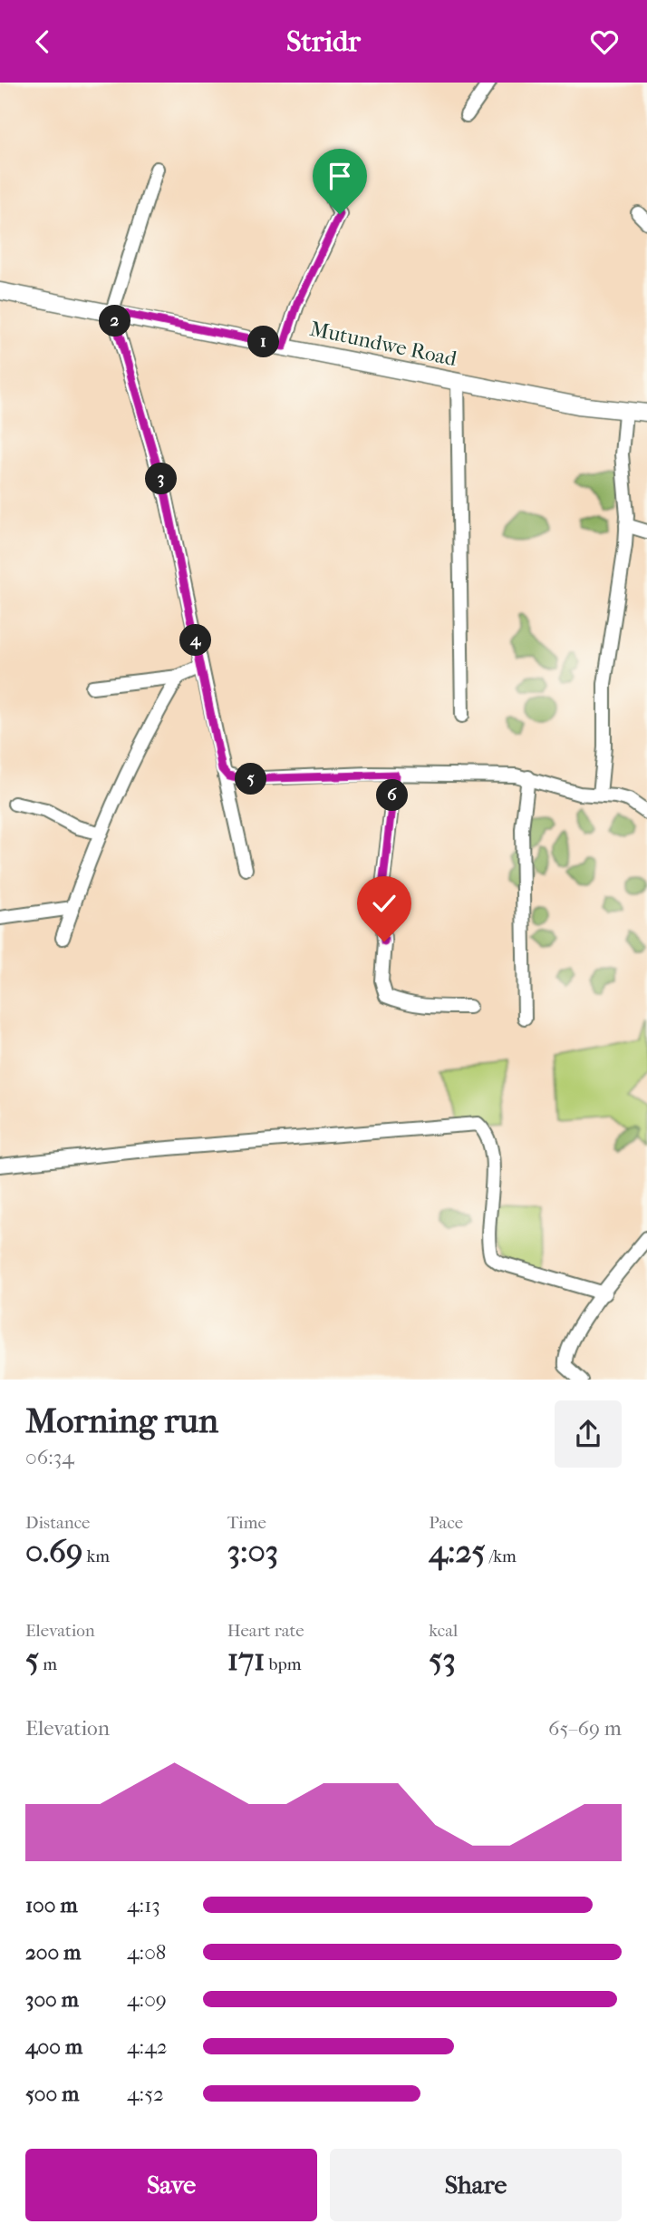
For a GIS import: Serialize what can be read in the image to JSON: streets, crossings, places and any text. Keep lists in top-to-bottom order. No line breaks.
{"streets":{"main road":["Mutundwe Road"]},"page":{"header":"Stridr","pins":["2","1","3","4","5","6"],"heading":["Morning run","06:34"],"stats":[["Distance","0.69 km"],["Time","3:03"],["Pace","4:25 /km"],["Elevation","5 m"],["Heart rate","171 bpm"],["kcal","53"]],"chart":["Elevation","65–69 m"],"list":[{"name":"100 m","note":"4:13"},{"name":"200 m","note":"4:08"},{"name":"300 m","note":"4:09"},{"name":"400 m","note":"4:42"},{"name":"500 m","note":"4:52"}],"buttons":["Save","Share"]}}
